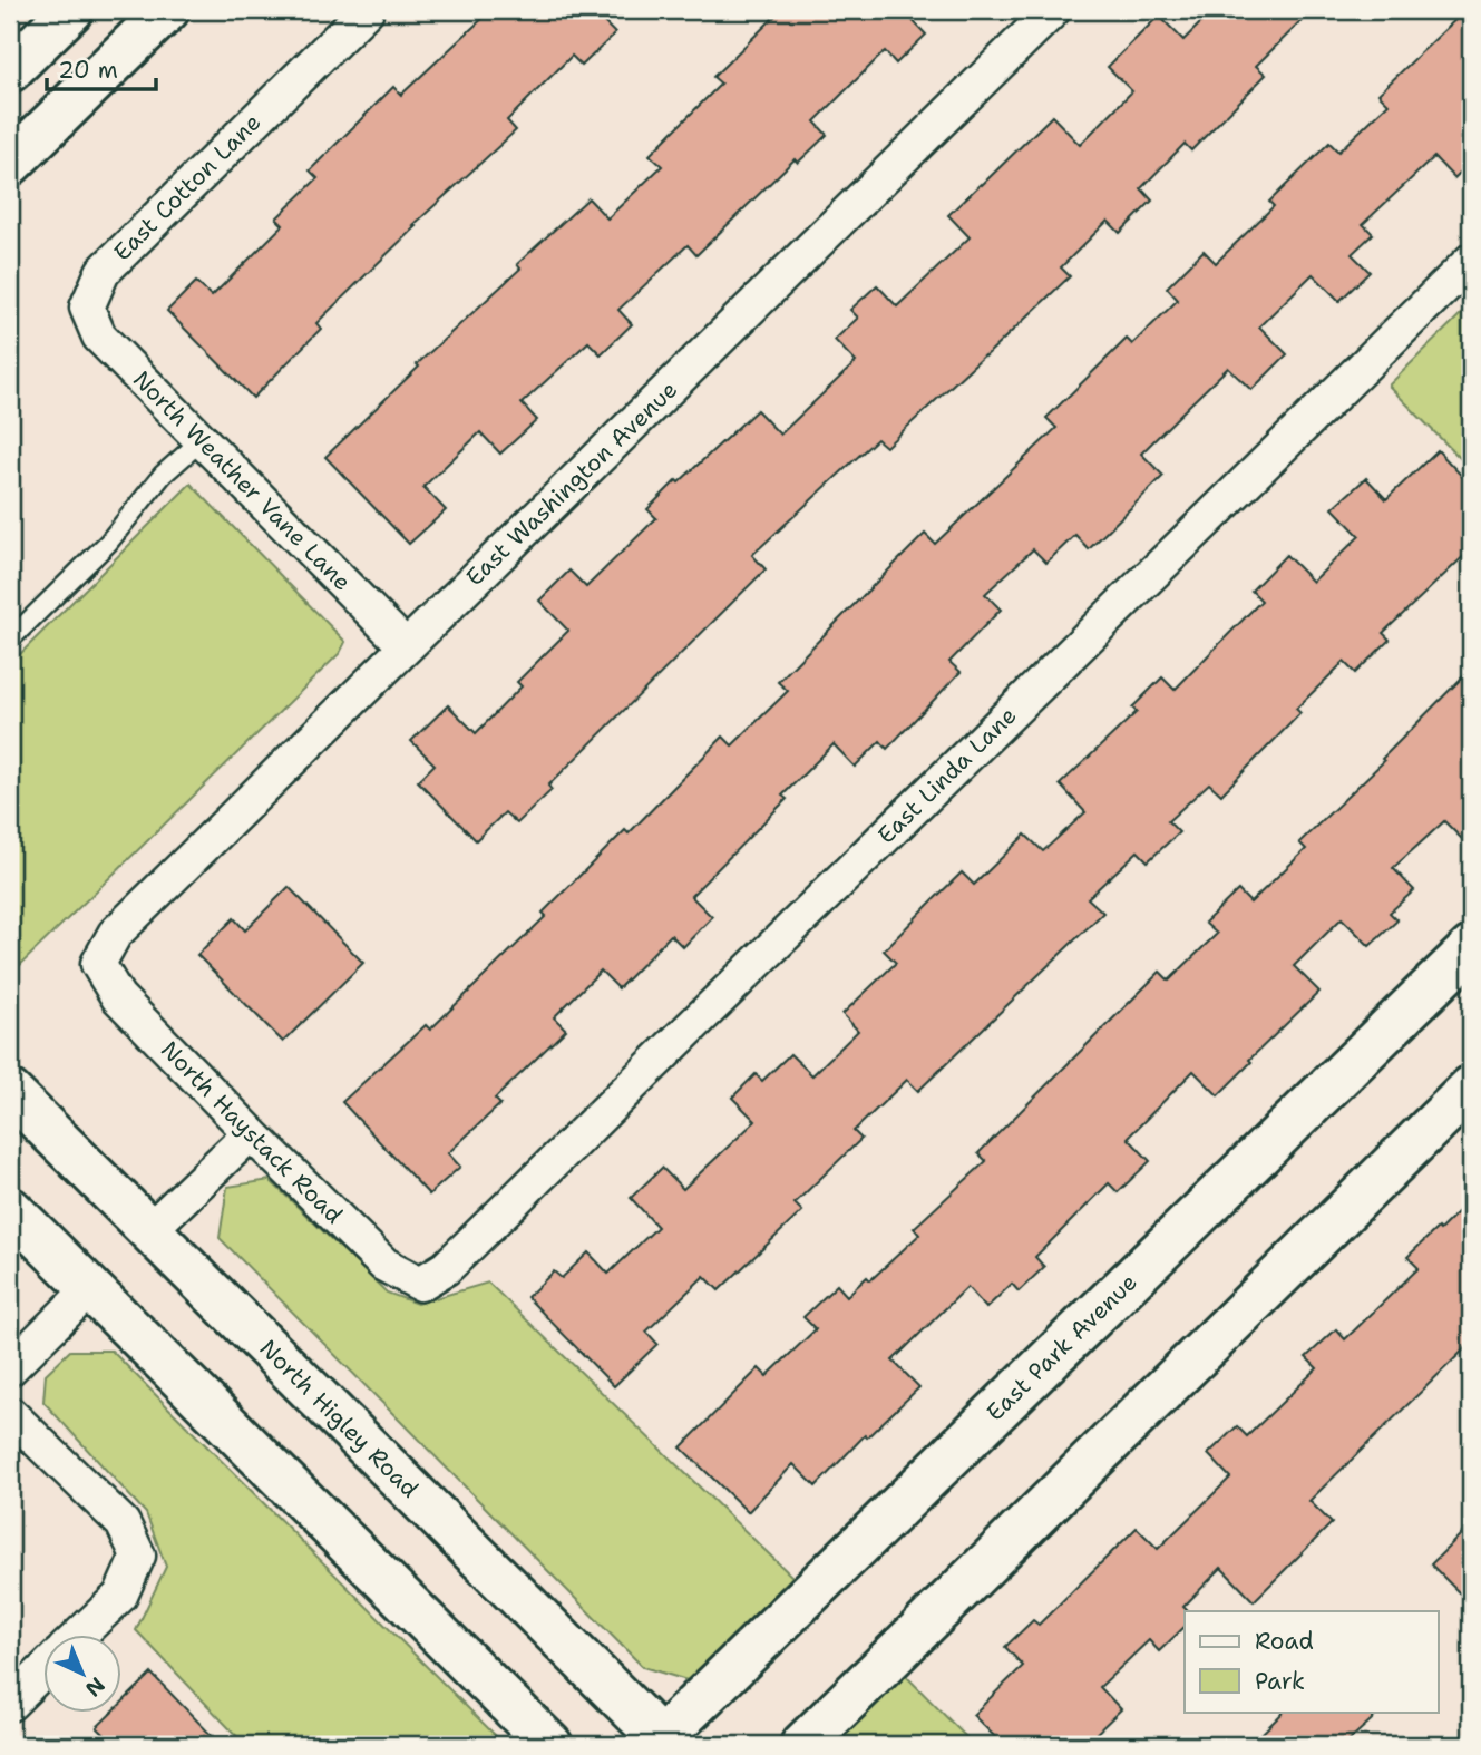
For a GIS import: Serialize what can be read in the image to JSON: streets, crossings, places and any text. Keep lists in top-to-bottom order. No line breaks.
{"streets":{"street":["East Cotton Lane","North Weather Vane Lane","East Washington Avenue","East Linda Lane","North Haystack Road","East Park Avenue","North Higley Road"]},"crossings":[["East Cotton Lane","North Weather Vane Lane"],["North Weather Vane Lane","East Washington Avenue"],["East Washington Avenue","North Haystack Road"],["East Linda Lane","North Haystack Road"],["East Park Avenue","North Higley Road"]],"legend":["Road","Park"],"scale_bar":"20 m","north":"bottom right"}
